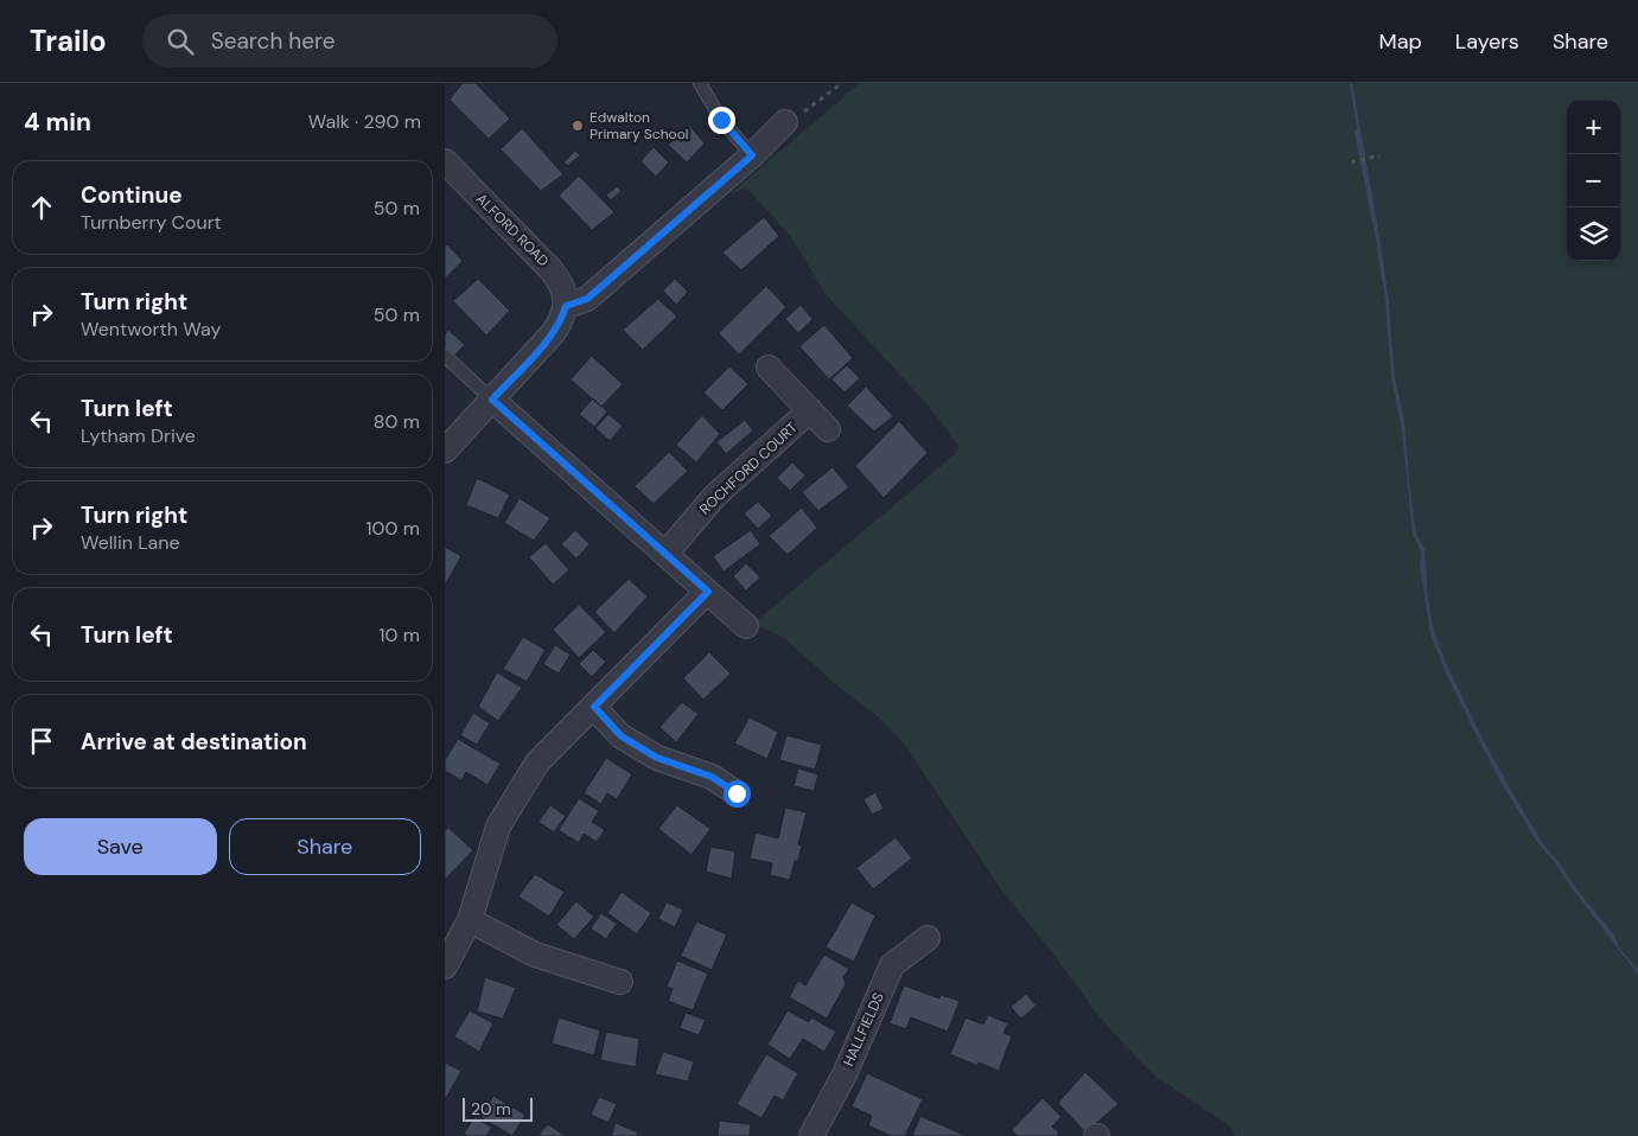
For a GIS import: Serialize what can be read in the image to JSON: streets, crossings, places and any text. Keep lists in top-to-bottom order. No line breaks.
{"streets":{"street":["ALFORD ROAD","ROCHFORD COURT","HALLFIELDS"]},"places":["Edwalton Primary School"],"scale_bar":"20 m","page":{"header":"Trailo","search":"Search here","nav":["Map","Layers","Share"],"heading":["4 min","Walk · 290 m"],"map_buttons":["+","−"],"list":[["Continue","Turnberry Court","50 m"],["Turn right","Wentworth Way","50 m"],["Turn left","Lytham Drive","80 m"],["Turn right","Wellin Lane","100 m"],["Turn left","10 m"],"Arrive at destination"],"buttons":["Save","Share"],"scale":"20 m"}}
